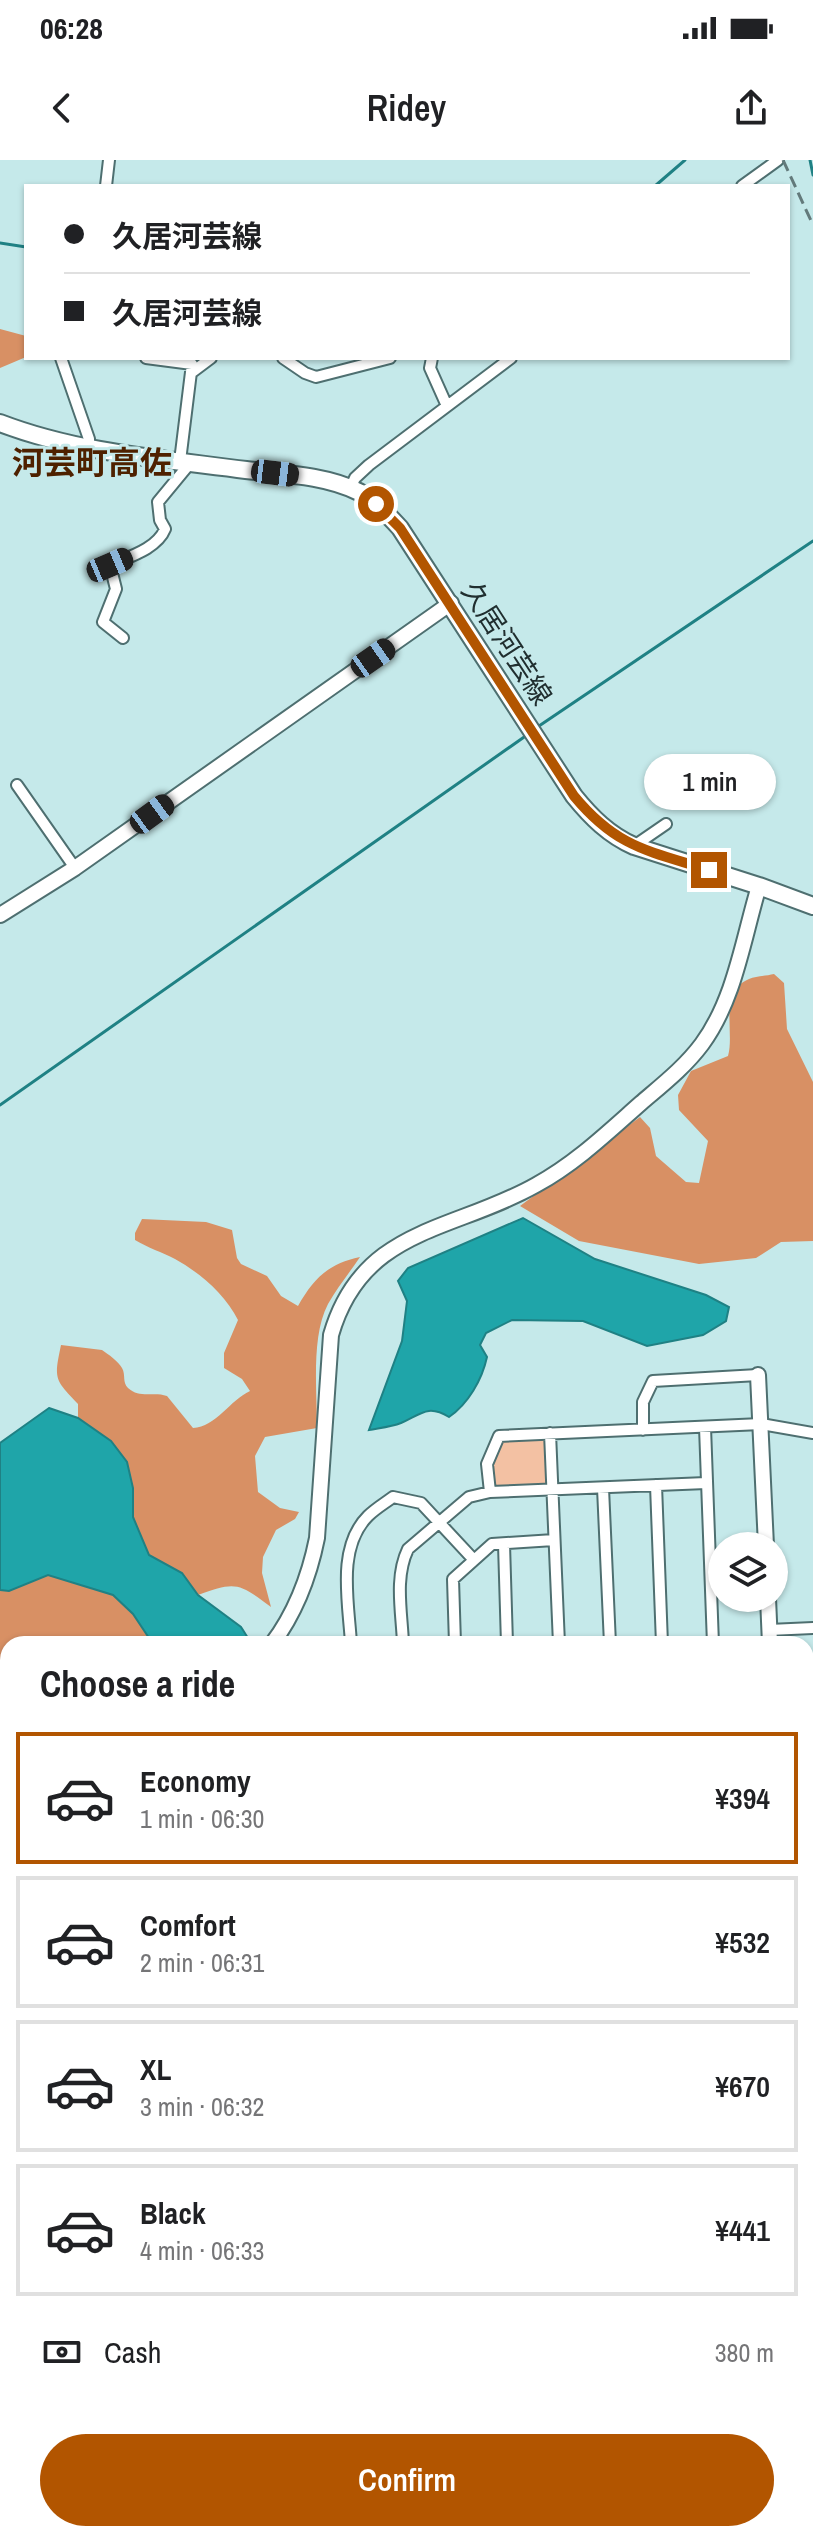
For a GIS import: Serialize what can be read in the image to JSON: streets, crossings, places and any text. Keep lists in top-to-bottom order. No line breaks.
{"streets":{"main road":["久居河芸線"]},"districts":["河芸町高佐"],"page":{"status":"06:28","header":"Ridey","banner":["久居河芸線","久居河芸線"],"bubble":"1 min","heading":"Choose a ride","list":[{"name":"Economy","note":"1 min · 06:30","value":"¥394"},{"name":"Comfort","note":"2 min · 06:31","value":"¥532"},{"name":"XL","note":"3 min · 06:32","value":"¥670"},{"name":"Black","note":"4 min · 06:33","value":"¥441"}],"pay":["Cash","380 m"],"buttons":"Confirm"}}
